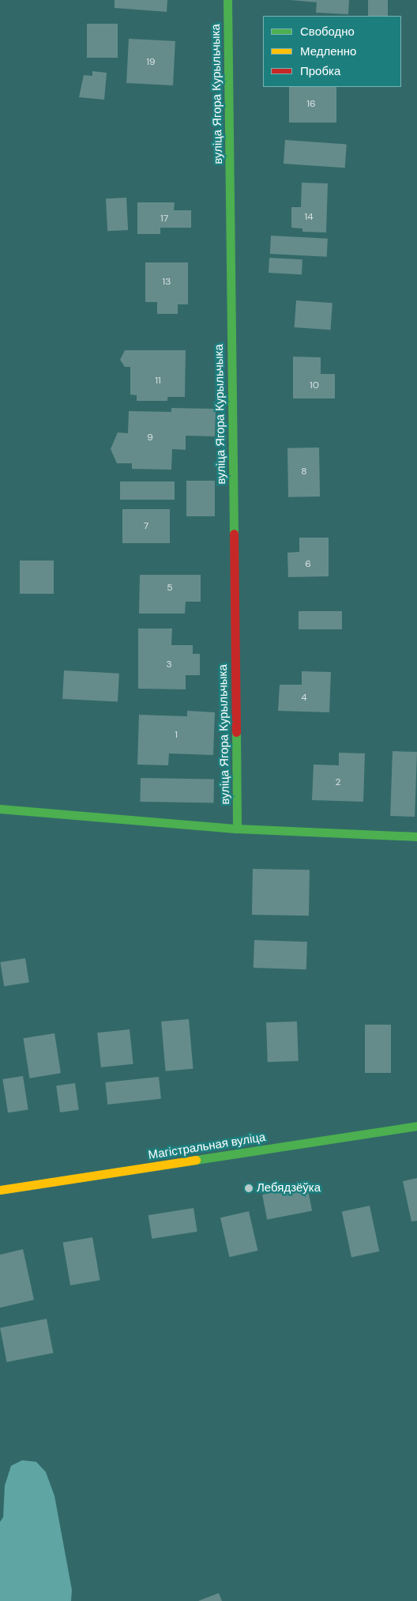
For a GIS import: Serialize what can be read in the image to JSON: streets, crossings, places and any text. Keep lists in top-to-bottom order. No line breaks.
{"streets":{"street":["вуліца Ягора Курыльчыка","Магістральная вуліца"]},"places":["Лебядзёўка"],"house_numbers":["19","16","14","17","13","11","10","9","8","7","6","5","3","4","1","2"],"legend":["Свободно","Медленно","Пробка"]}
